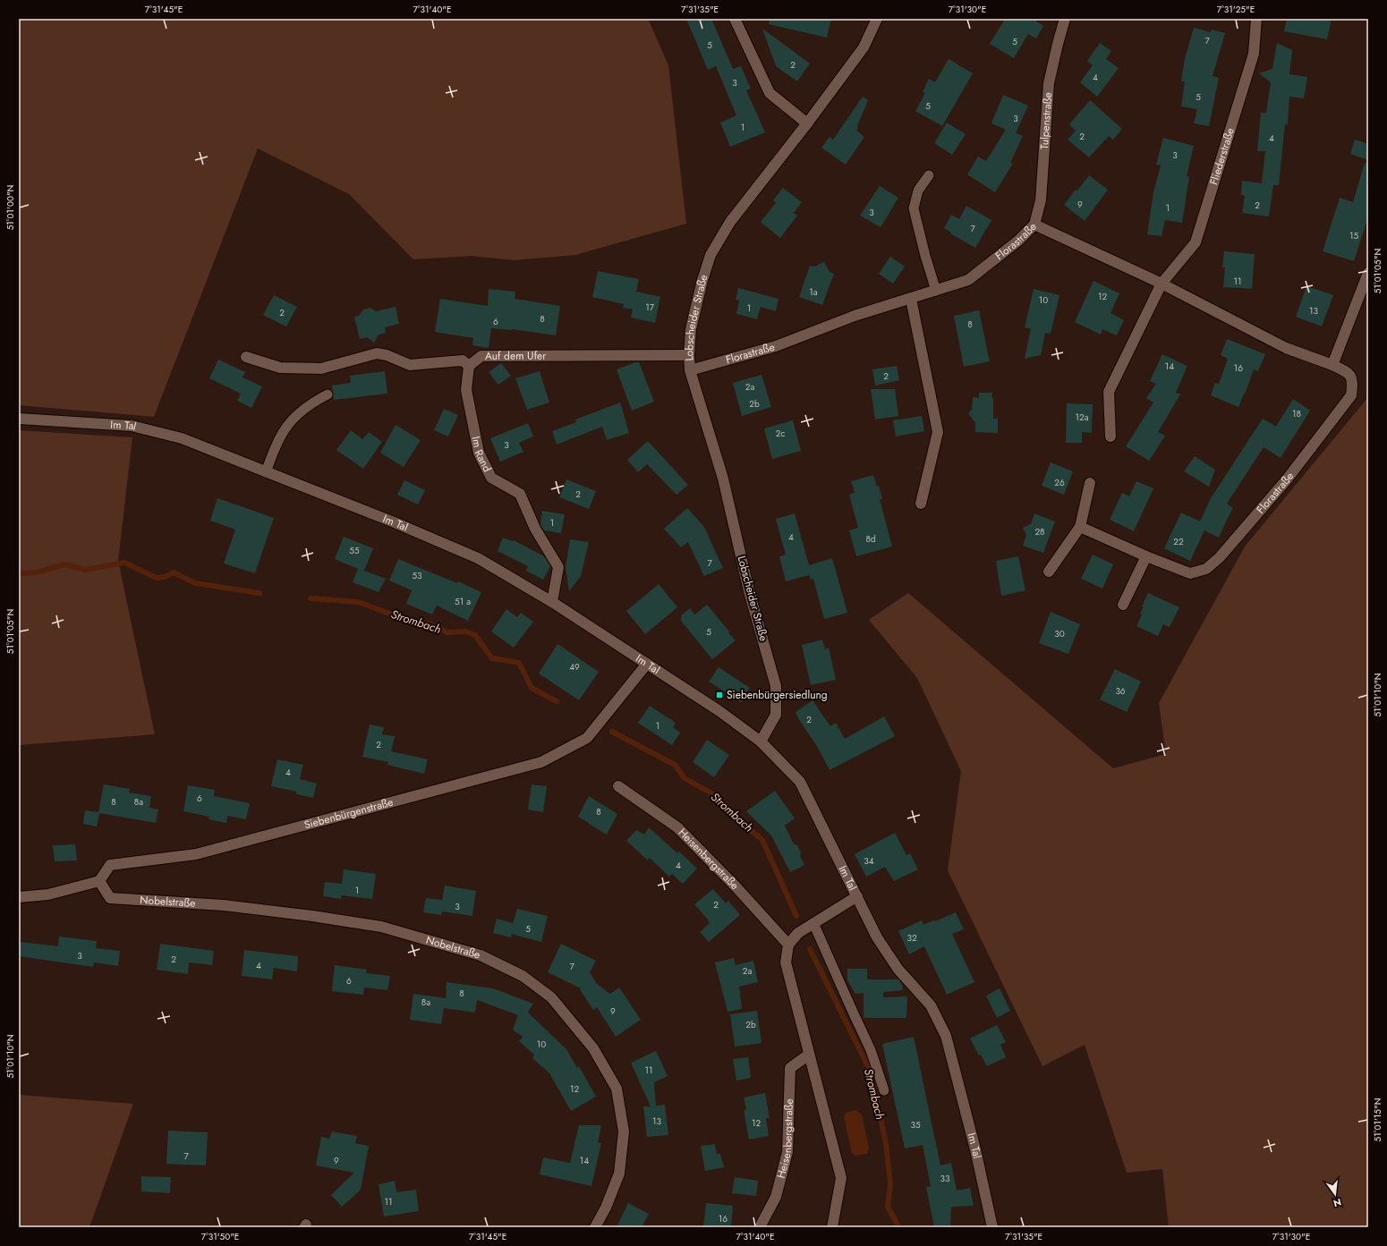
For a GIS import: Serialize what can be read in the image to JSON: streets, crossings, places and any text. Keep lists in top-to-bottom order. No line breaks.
{"streets":{"street":["Tulpenstraße","Fliederstraße","Florastraße","Lobscheider Straße","Auf dem Ufer","Im Tal","Im Rand","Siebenbürgenstraße","Heisenbergstraße","Nobelstraße"]},"crossings":[["Tulpenstraße","Florastraße"],["Fliederstraße","Florastraße"],["Florastraße","Lobscheider Straße"],["Lobscheider Straße","Auf dem Ufer"],["Lobscheider Straße","Im Tal"],["Auf dem Ufer","Im Rand"],["Im Tal","Im Rand"],["Im Tal","Siebenbürgenstraße"],["Siebenbürgenstraße","Nobelstraße"]],"water":["Strombach"],"places":{"transit":["Siebenbürgersiedlung"]},"house_numbers":["7","5","5","2","4","3","5","5","3","1","2","4","3","9","2","1","3","7","15","11","1a","12","10","17","1","13","2","8","6","8","14","16","2","2a","2b","18","12a","2c","3","26","2","1","28","4","8d","22","55","7","53","51 a","5","30","49","36","2","1","2","4","6","8","8a","8","34","4","1","2","3","5","32","3","2","4","7","2a","6","8","8a","9","2b","10","11","12","13","12","35","7","9","14","33","11","16"],"north":"bottom","coordinates":["7°31'45\"E","7°31'40\"E","7°31'35\"E","7°31'30\"E","7°31'25\"E","51°01'00\"N","51°01'05\"N","51°01'10\"N","51°01'15\"N","7°31'50\"E"]}
